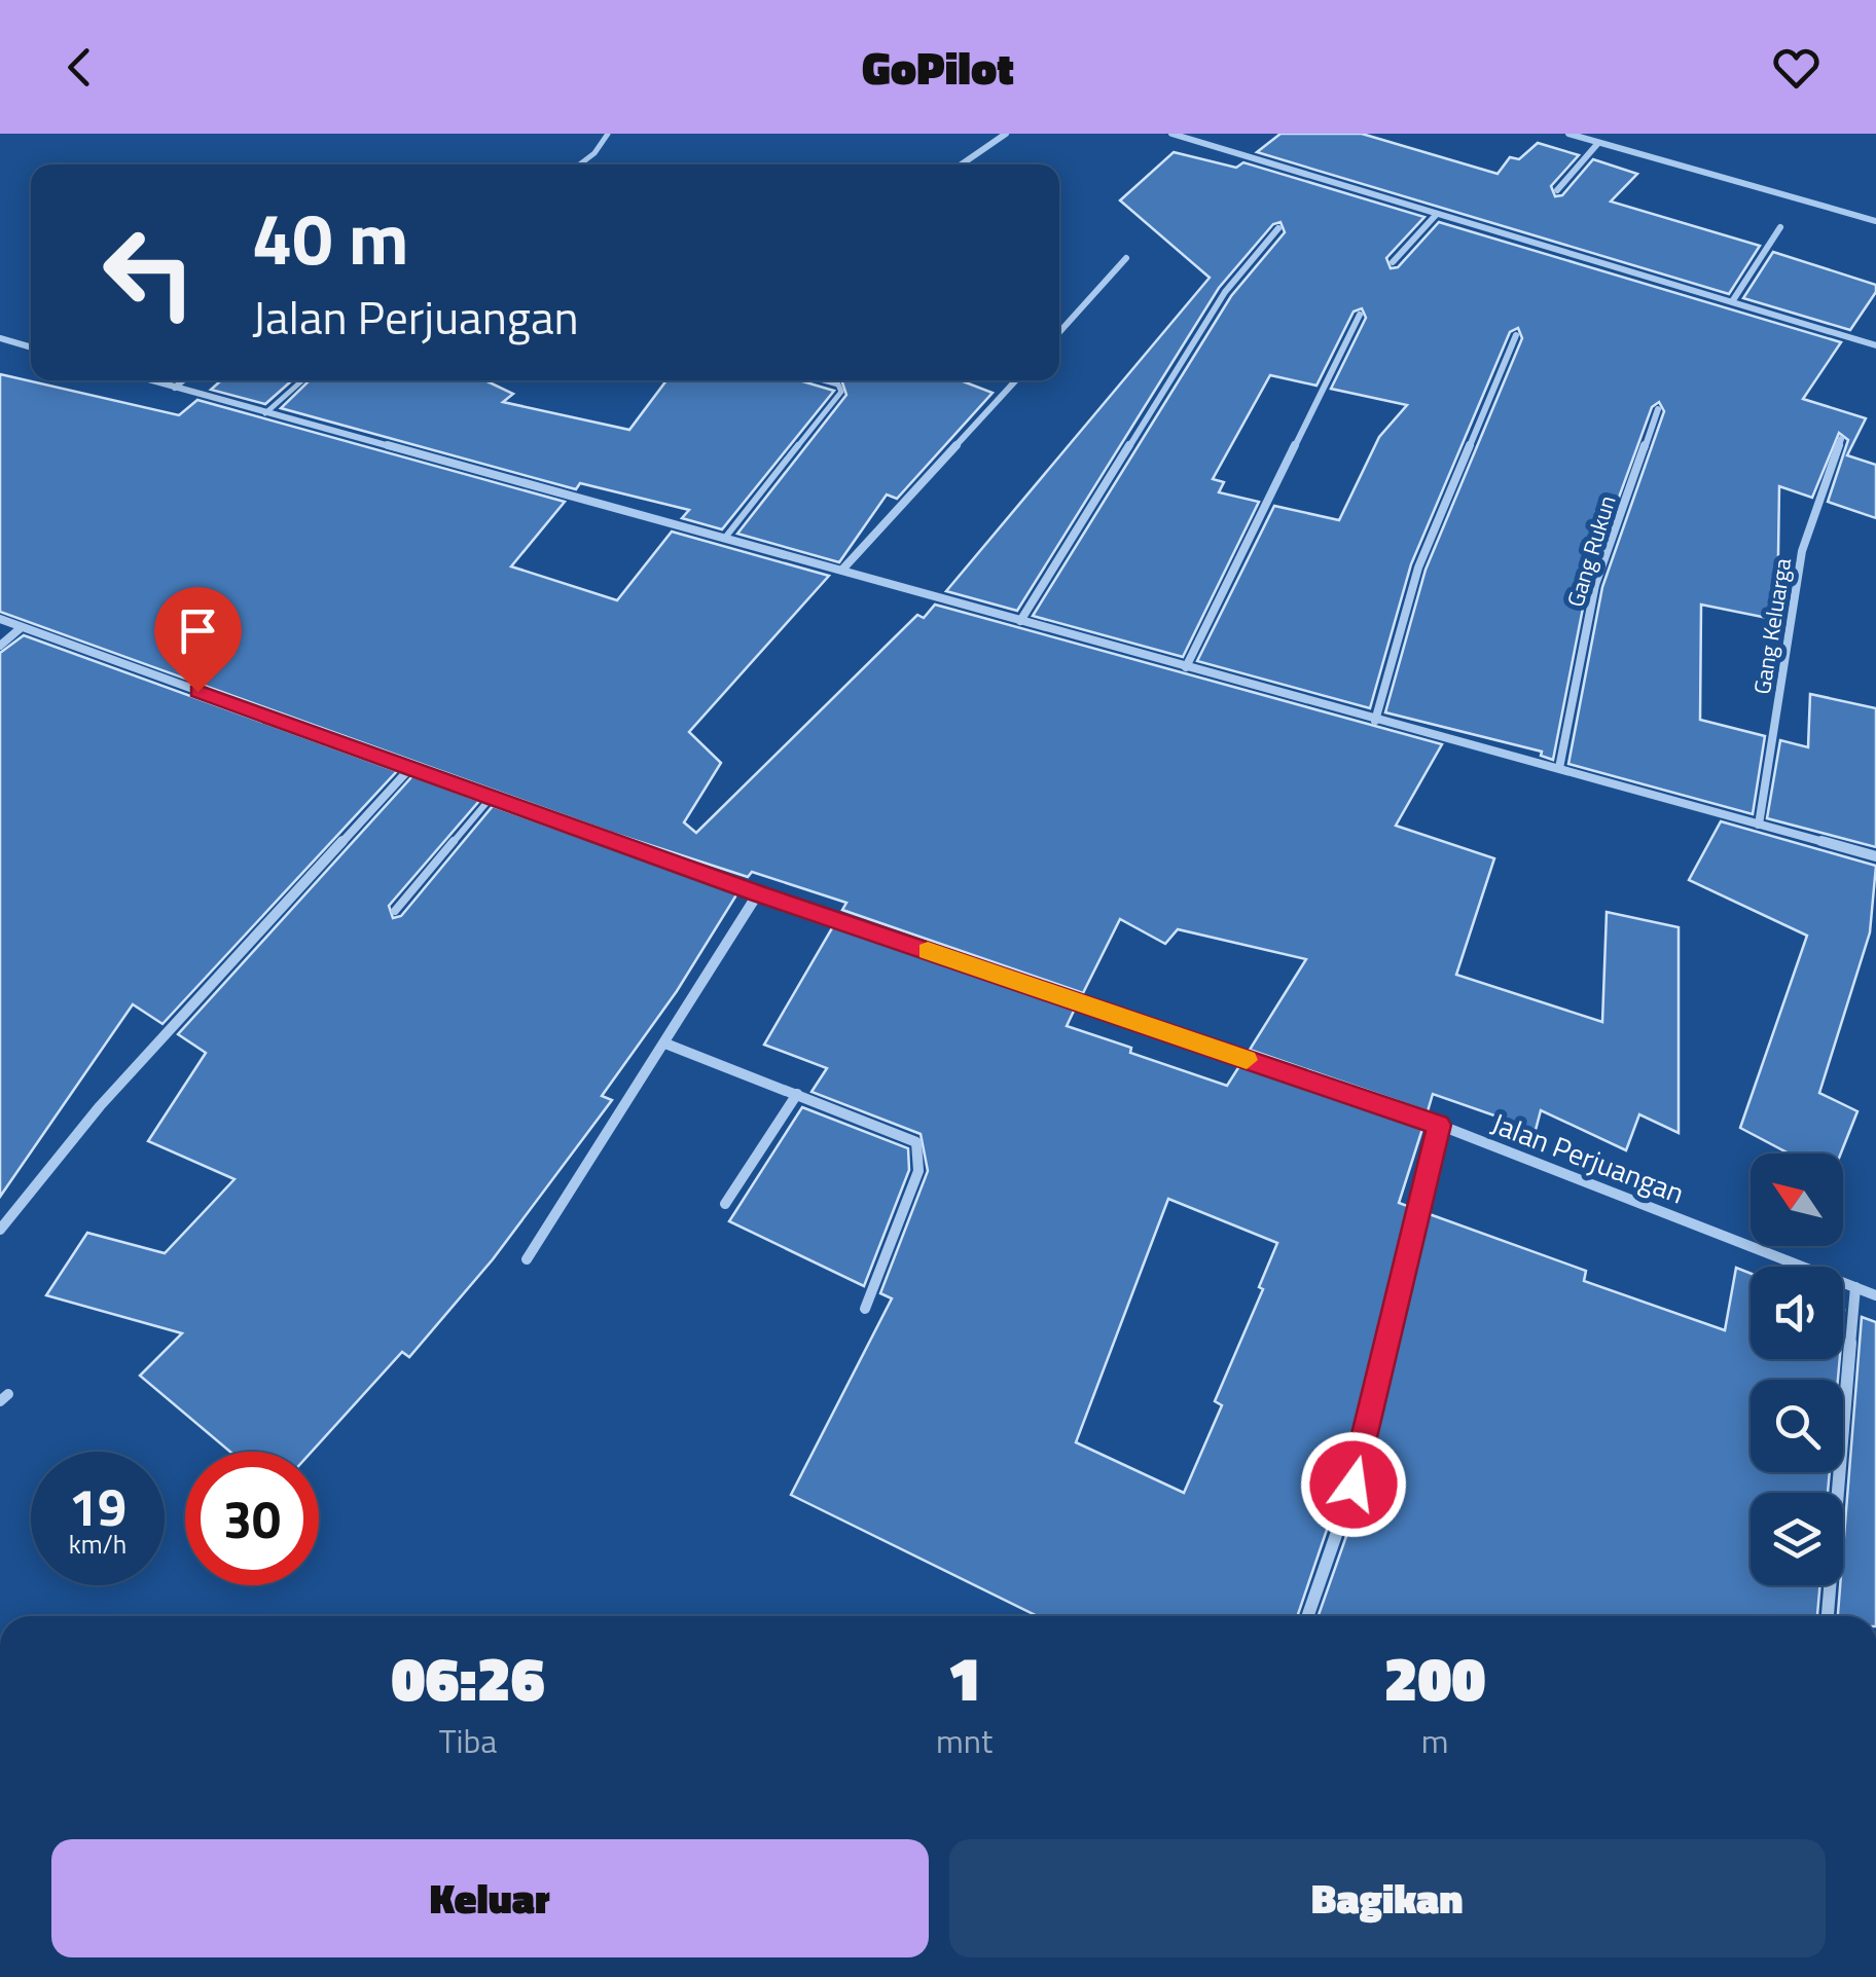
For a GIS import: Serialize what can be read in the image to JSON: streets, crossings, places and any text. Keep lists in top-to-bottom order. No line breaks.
{"streets":{"street":["Gang Rukun","Gang Keluarga","Jalan Perjuangan"]},"north":"top left","page":{"header":"GoPilot","turn":["40 m","Jalan Perjuangan"],"speed":"19 km/h","limit":"30","eta":["06:26","Tiba","1","mnt","200","m"],"buttons":["Keluar","Bagikan"]}}
